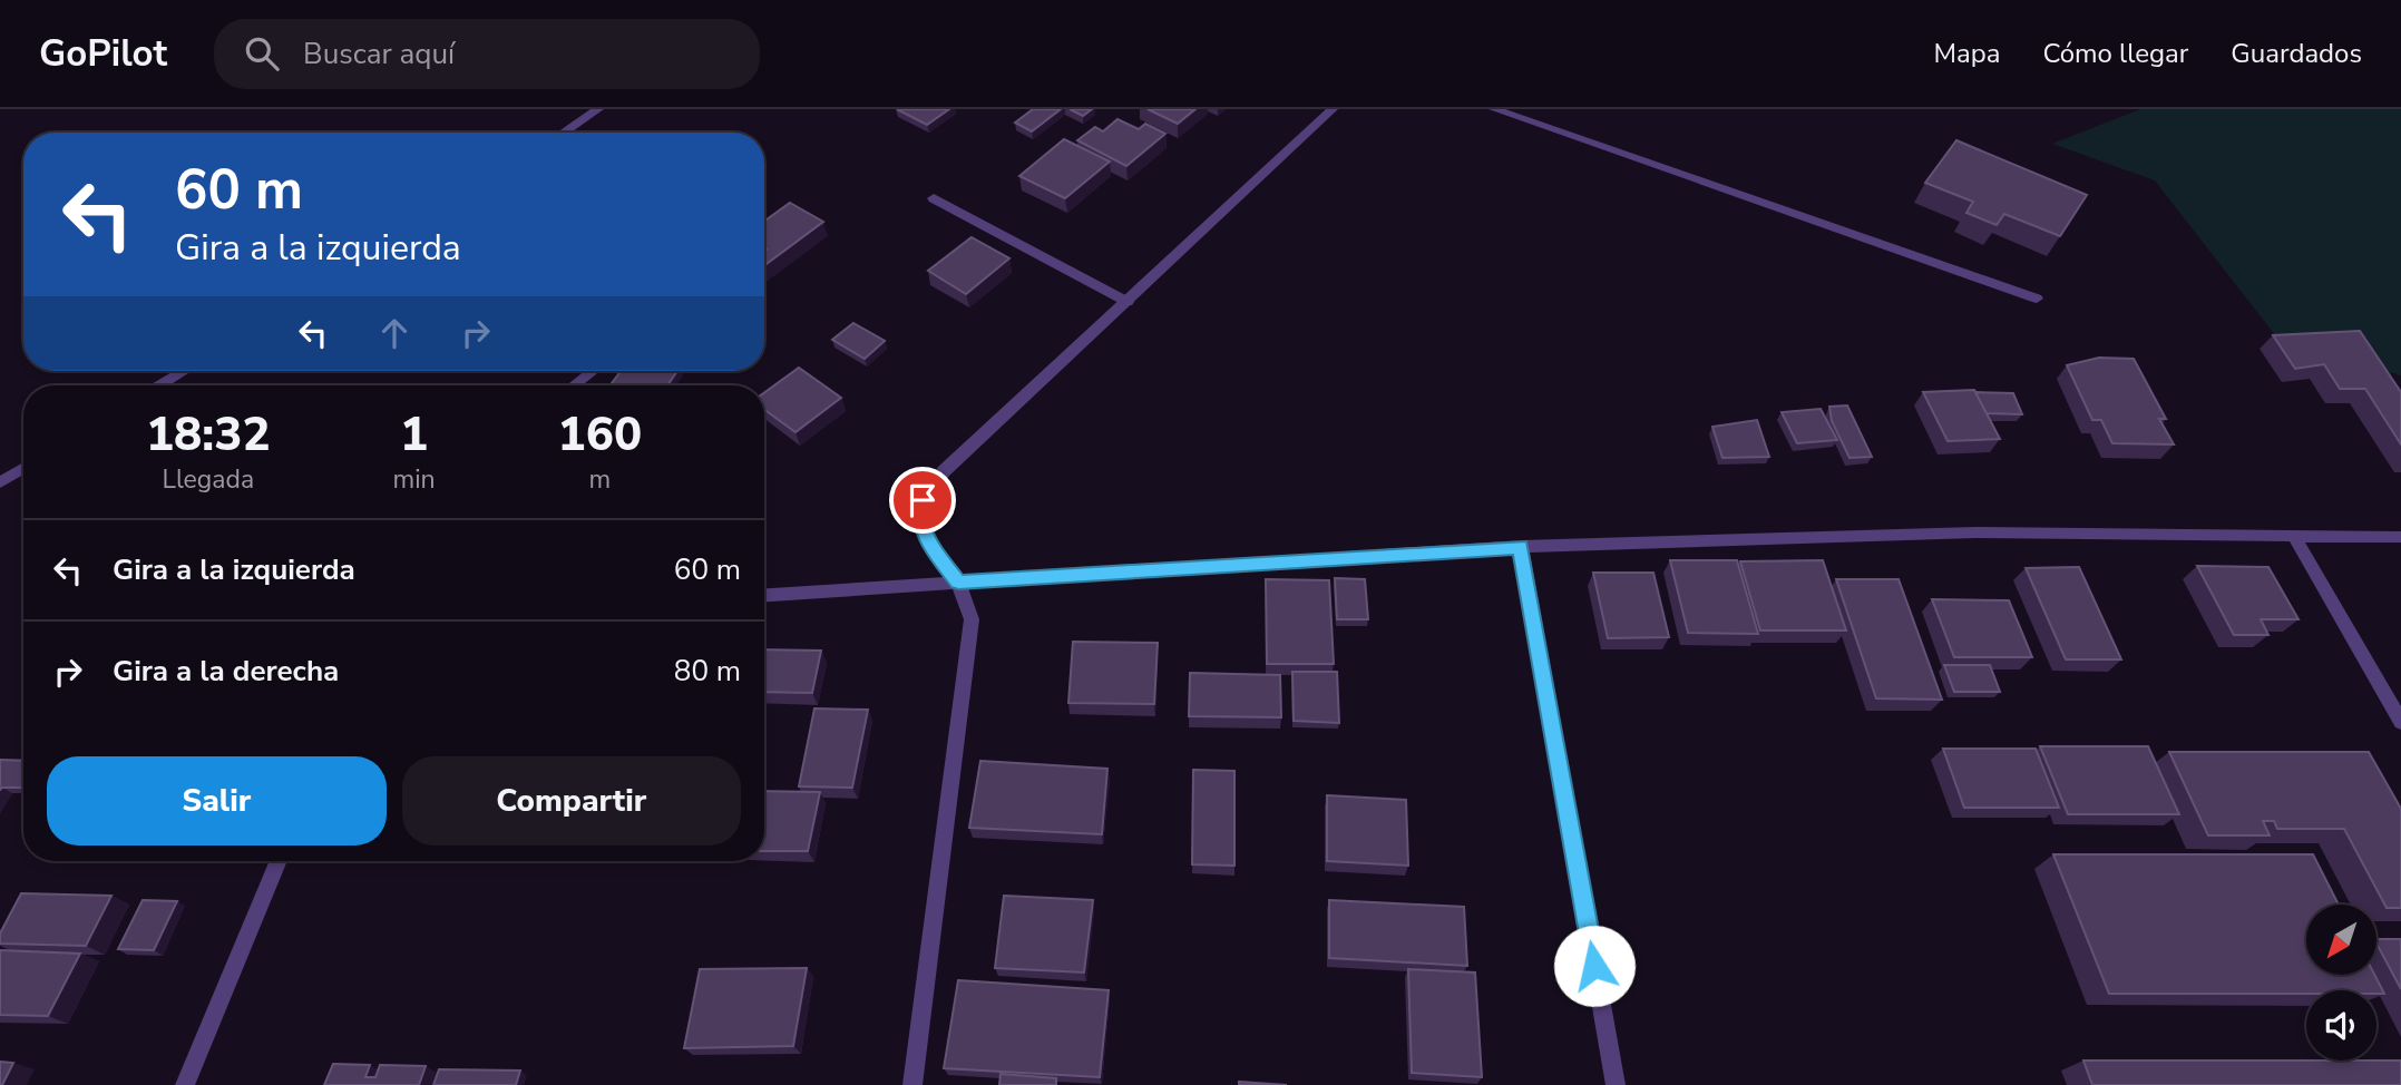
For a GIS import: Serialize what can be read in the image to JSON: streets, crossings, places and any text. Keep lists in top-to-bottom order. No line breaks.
{"north":"bottom left","page":{"header":"GoPilot","search":"Buscar aquí","nav":["Mapa","Cómo llegar","Guardados"],"turn":["60 m","Gira a la izquierda"],"eta":["18:32","Llegada","1","min","160","m"],"list":[{"name":"Gira a la izquierda","value":"60 m"},{"name":"Gira a la derecha","value":"80 m"}],"buttons":["Salir","Compartir"]}}
